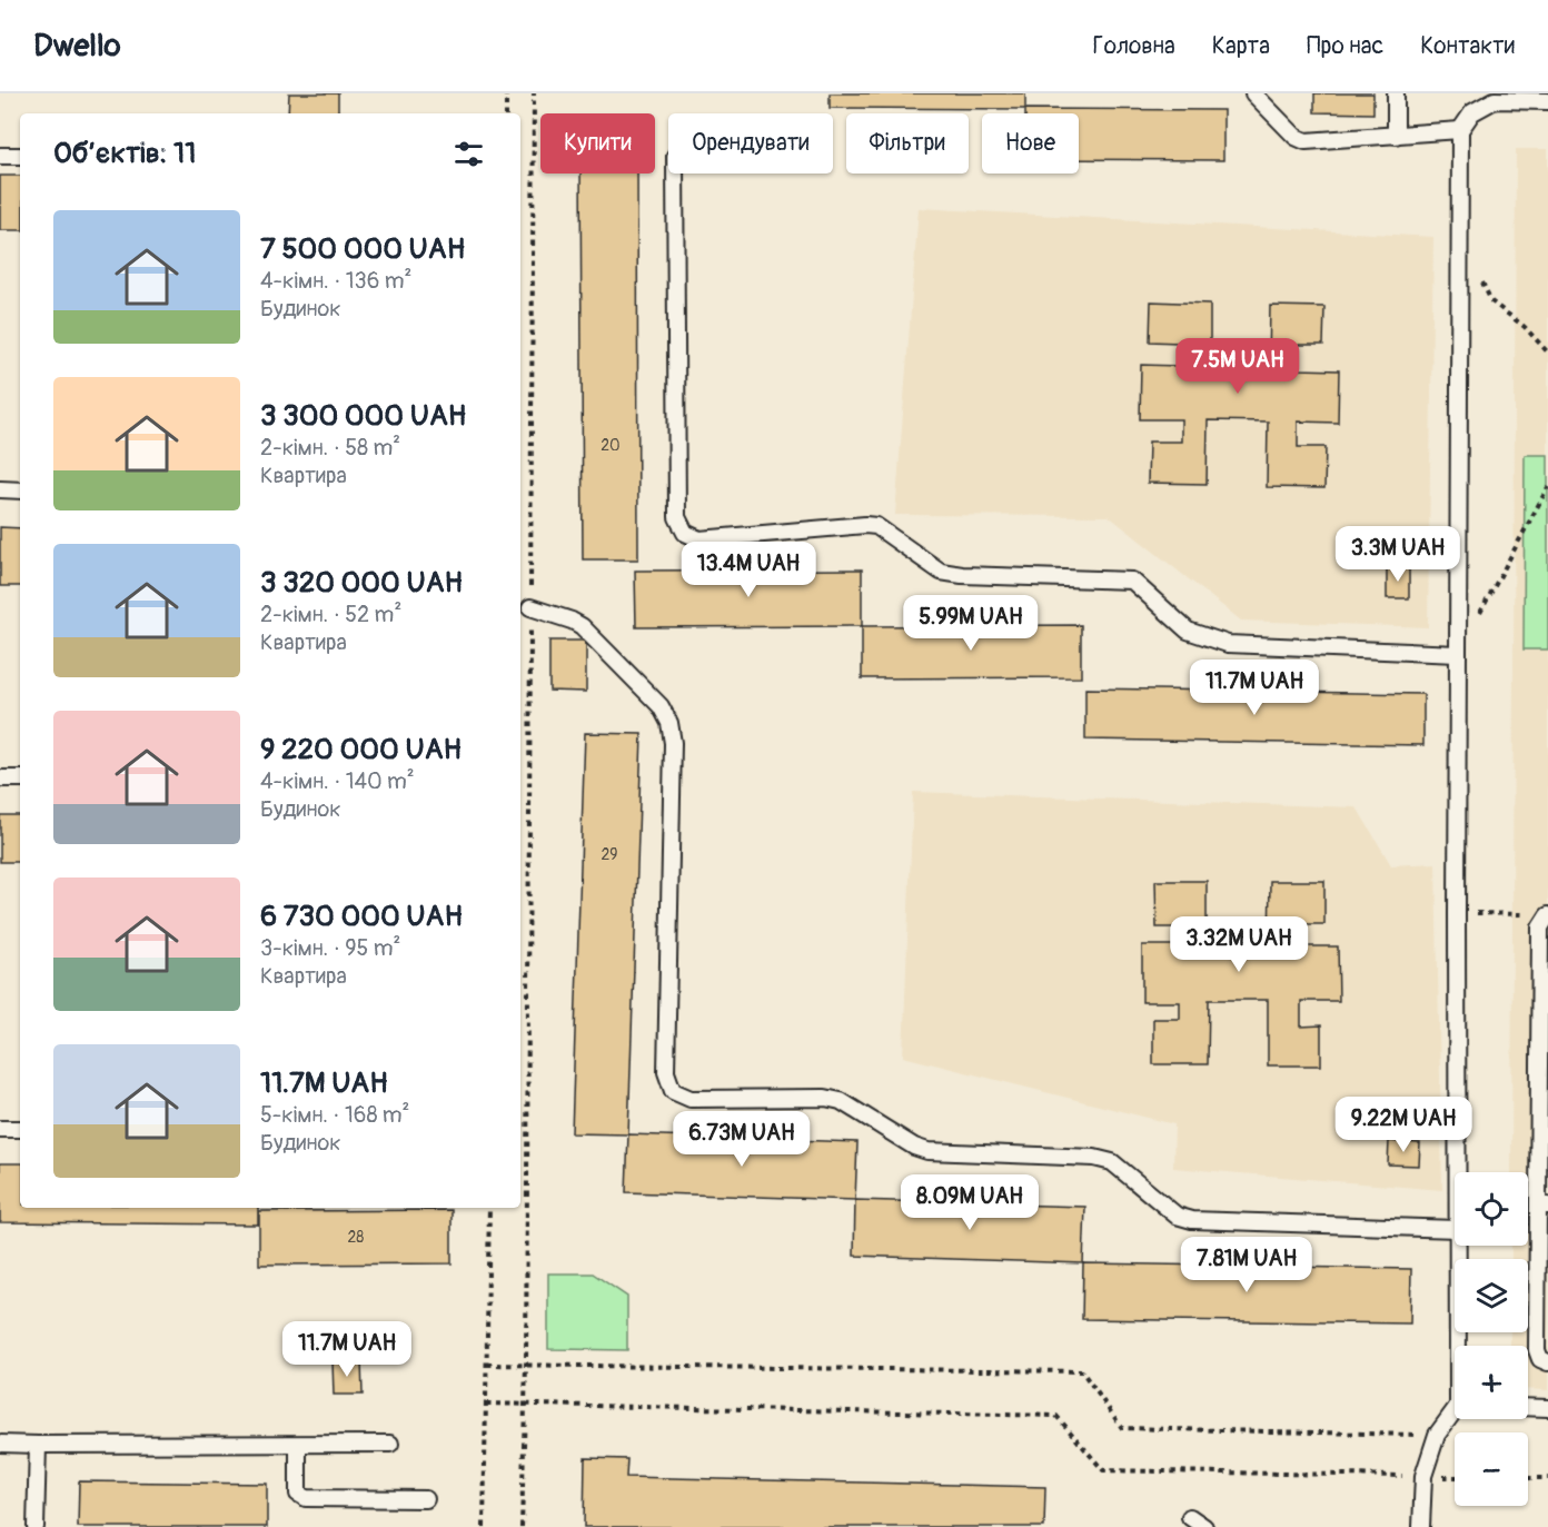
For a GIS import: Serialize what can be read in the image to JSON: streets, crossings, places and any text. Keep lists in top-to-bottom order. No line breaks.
{"house_numbers":["20","29","28"],"page":{"header":"Dwello","nav":["Головна","Карта","Про нас","Контакти"],"chip":["Купити","Орендувати","Фільтри","Нове"],"heading":"Об’єктів: 11","list":[{"name":"7 500 000 UAH","note":"4-кімн. · 136 m² · Будинок"},{"name":"3 300 000 UAH","note":"2-кімн. · 58 m² · Квартира"},{"name":"3 320 000 UAH","note":"2-кімн. · 52 m² · Квартира"},{"name":"9 220 000 UAH","note":"4-кімн. · 140 m² · Будинок"},{"name":"6 730 000 UAH","note":"3-кімн. · 95 m² · Квартира"},{"name":"11.7M UAH","note":"5-кімн. · 168 m² · Будинок"}],"price":["7.5M UAH","3.3M UAH","13.4M UAH","5.99M UAH","11.7M UAH","3.32M UAH","9.22M UAH","6.73M UAH","8.09M UAH","7.81M UAH","11.7M UAH"],"map_buttons":["+","−"]}}
